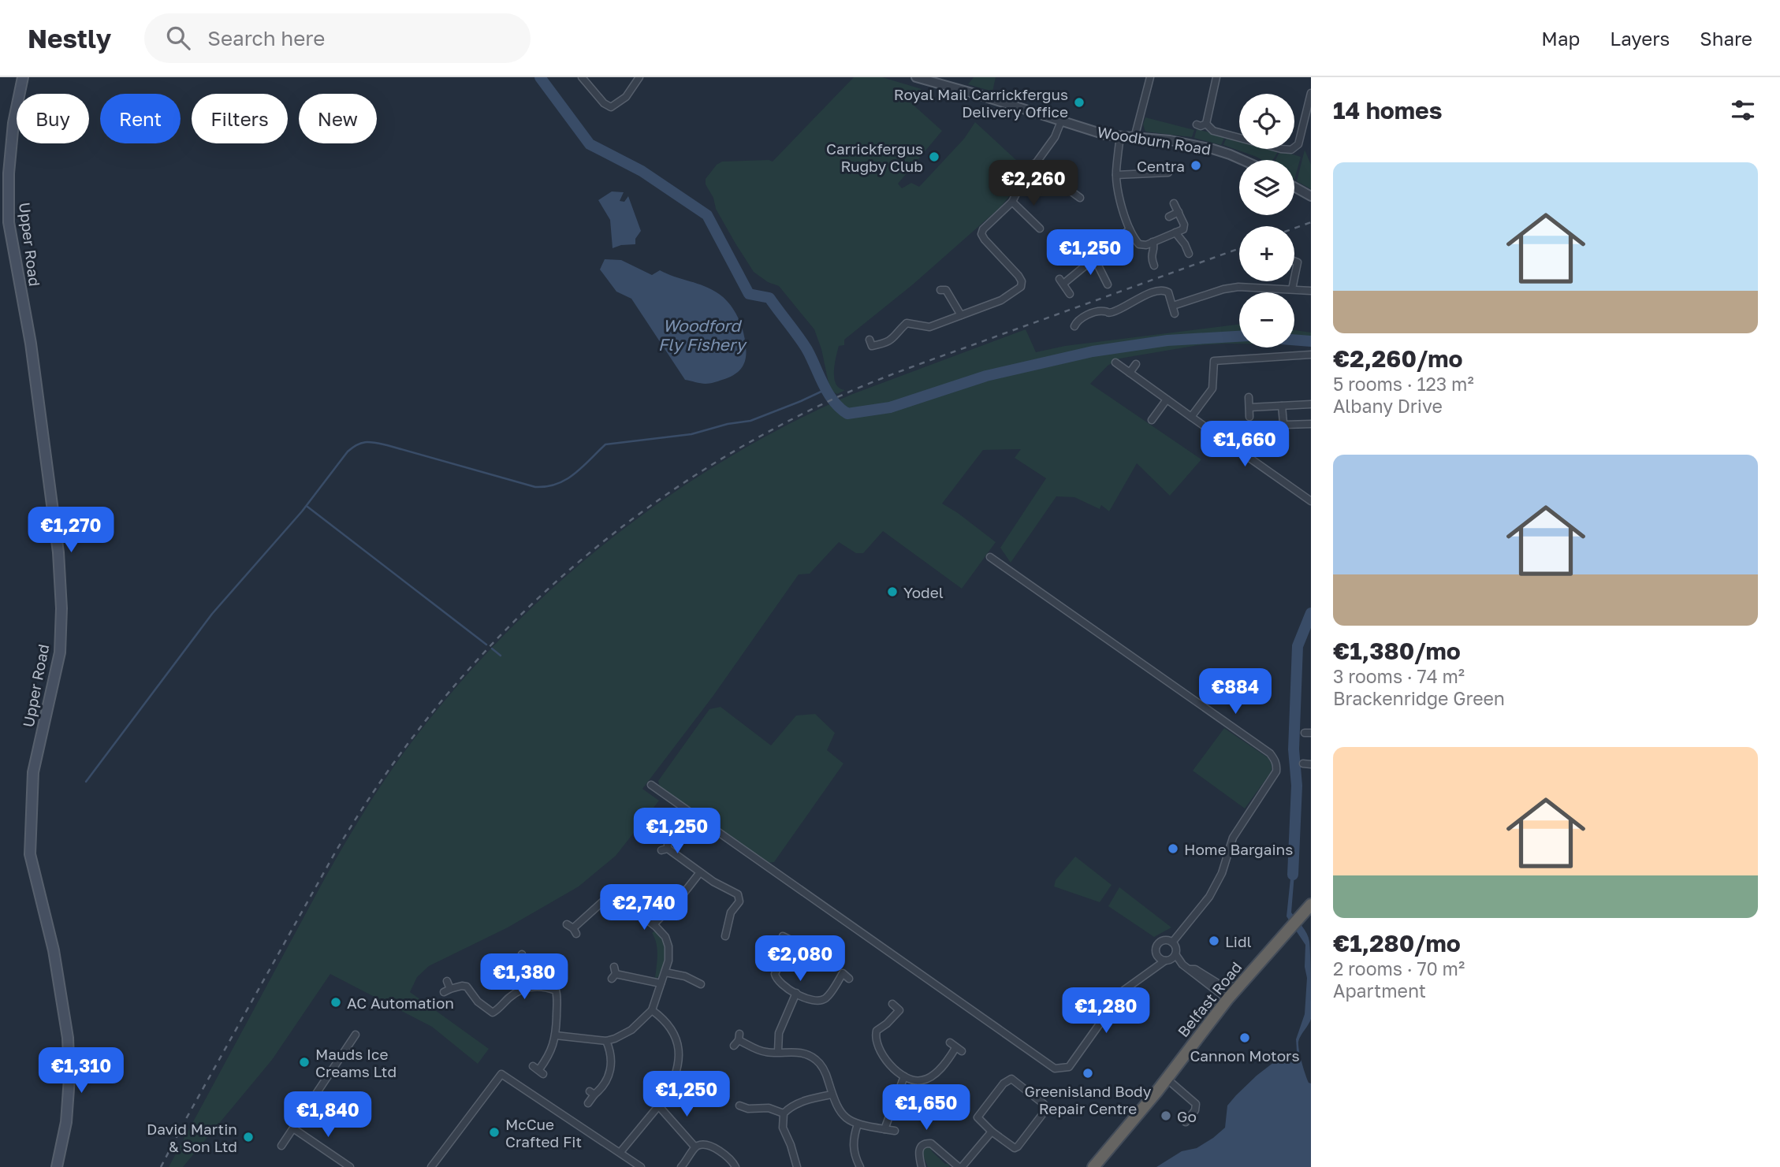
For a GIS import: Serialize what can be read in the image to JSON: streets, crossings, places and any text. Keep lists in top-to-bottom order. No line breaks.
{"streets":{"highway":["Belfast Road"],"main road":["Upper Road"],"street":["Woodburn Road"]},"water":["Woodford Fly Fishery"],"places":["Royal Mail Carrickfergus Delivery Office","Carrickfergus Rugby Club","Centra","Yodel","Home Bargains","Lidl","AC Automation","Cannon Motors","Mauds Ice Creams Ltd","Greenisland Body Repair Centre","Go","McCue Crafted Fit","David Martin & Son Ltd"],"page":{"header":"Nestly","search":"Search here","nav":["Map","Layers","Share"],"heading":"14 homes","map_buttons":["+","−"],"chip":["Buy","Rent","Filters","New"],"list":[{"name":"€2,260/mo","note":"5 rooms · 123 m² · Albany Drive"},{"name":"€1,380/mo","note":"3 rooms · 74 m² · Brackenridge Green"},{"name":"€1,280/mo","note":"2 rooms · 70 m² · Apartment"}],"price":["€2,260","€1,250","€1,660","€1,270","€884","€1,250","€2,740","€2,080","€1,380","€1,280","€1,310","€1,250","€1,650","€1,840"]}}
